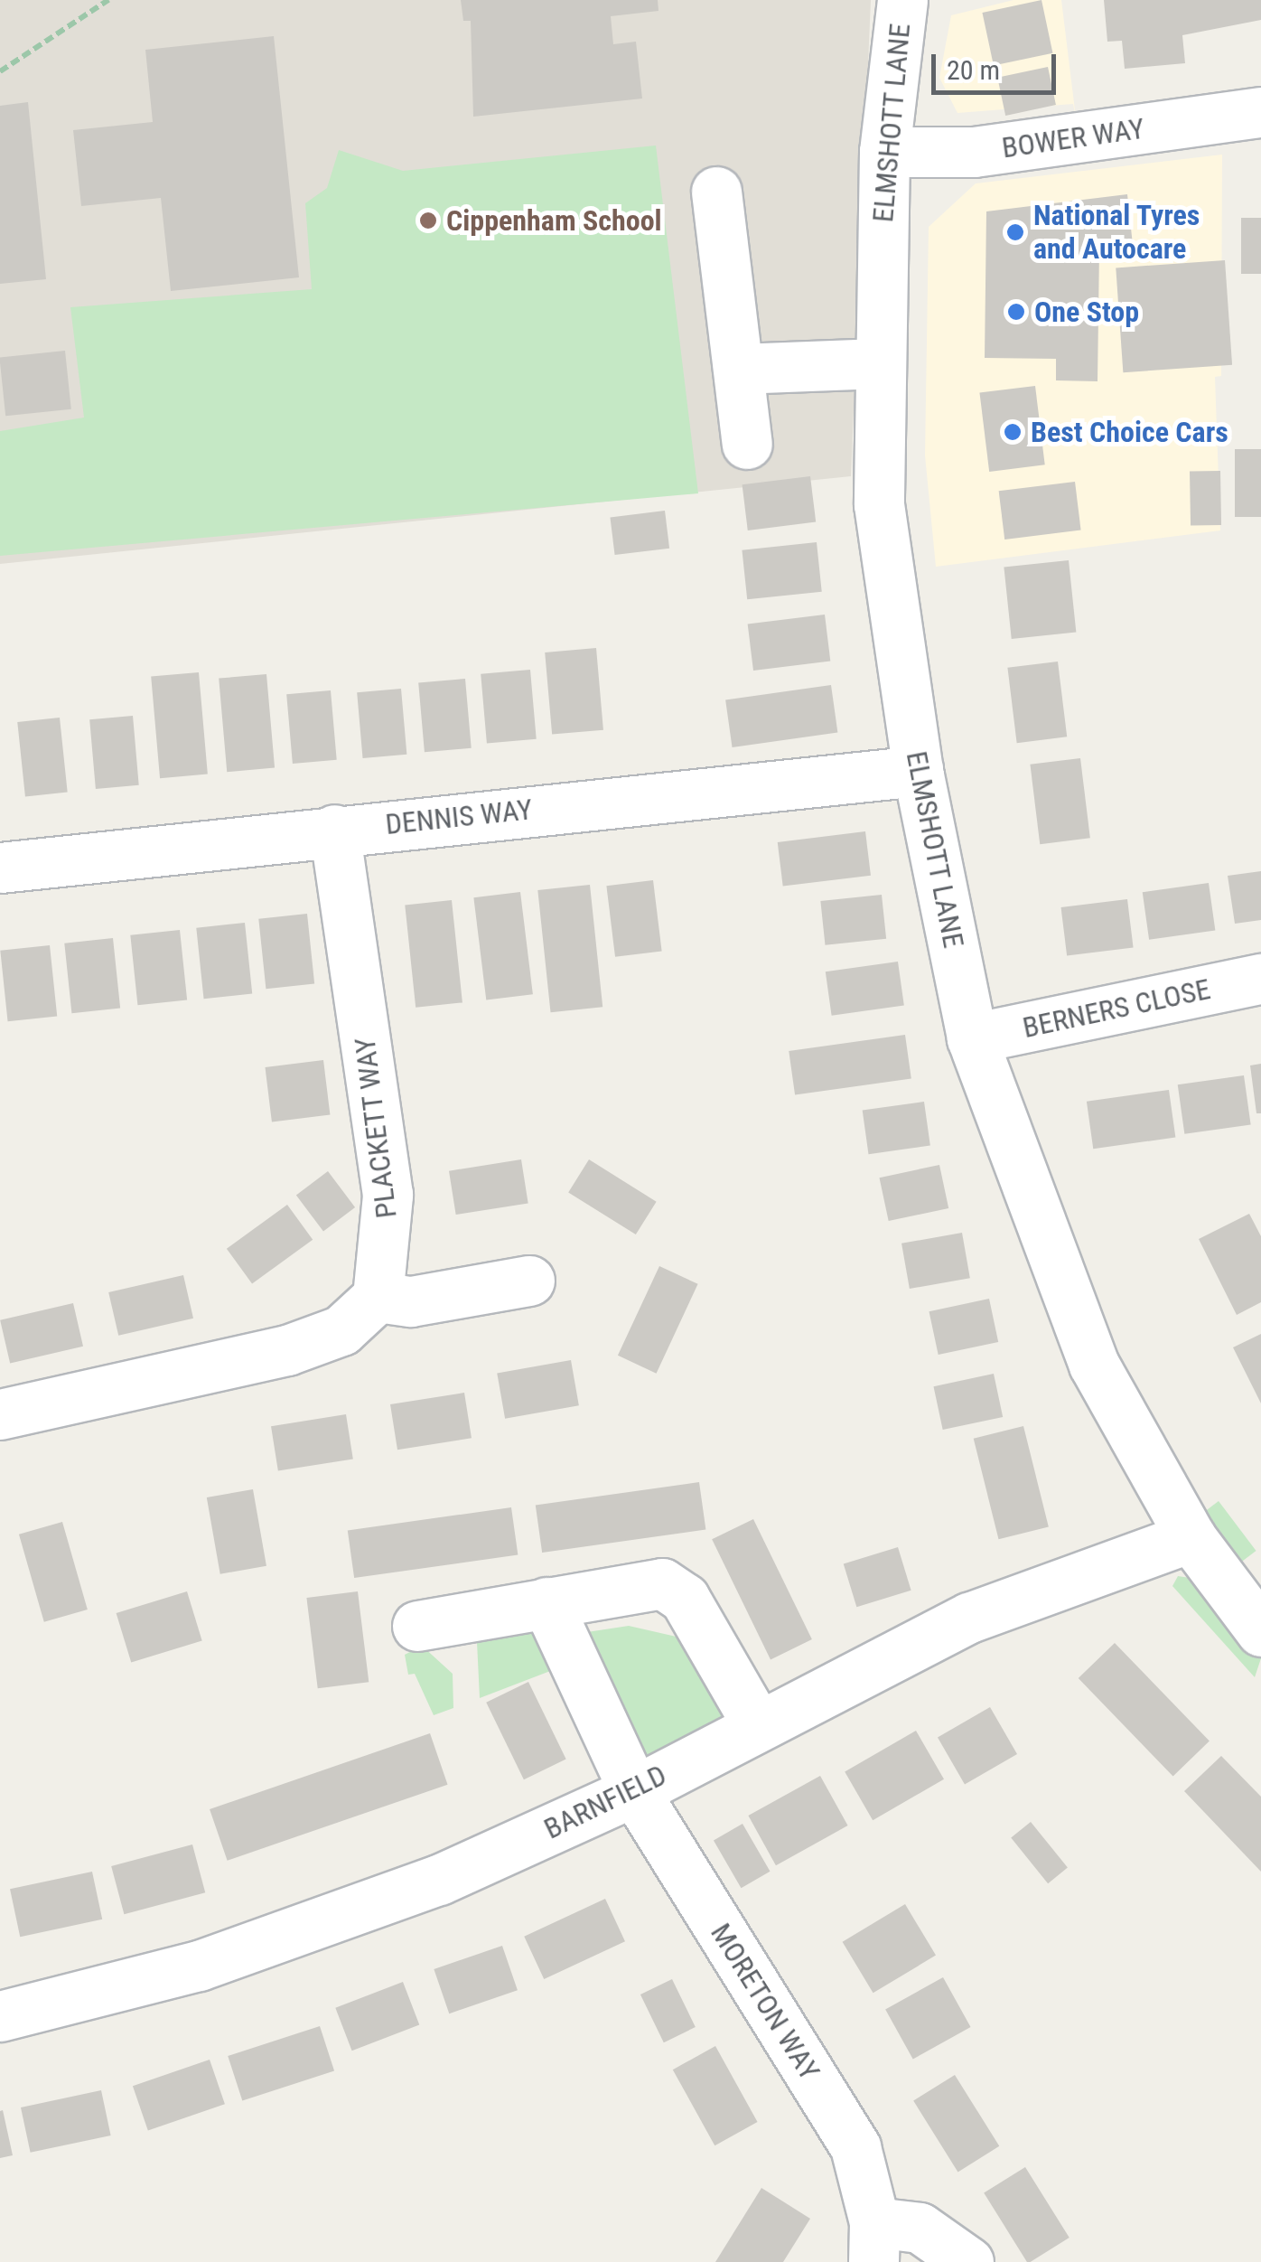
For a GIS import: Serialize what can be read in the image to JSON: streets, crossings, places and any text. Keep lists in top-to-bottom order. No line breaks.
{"streets":{"street":["ELMSHOTT LANE","BOWER WAY","DENNIS WAY","BERNERS CLOSE","PLACKETT WAY","BARNFIELD","MORETON WAY"]},"crossings":[["ELMSHOTT LANE","BOWER WAY"],["ELMSHOTT LANE","DENNIS WAY"],["ELMSHOTT LANE","BERNERS CLOSE"],["ELMSHOTT LANE","BARNFIELD"],["DENNIS WAY","PLACKETT WAY"],["BARNFIELD","MORETON WAY"]],"places":["Cippenham School","National Tyres and Autocare","One Stop","Best Choice Cars"],"scale_bar":"20 m"}
